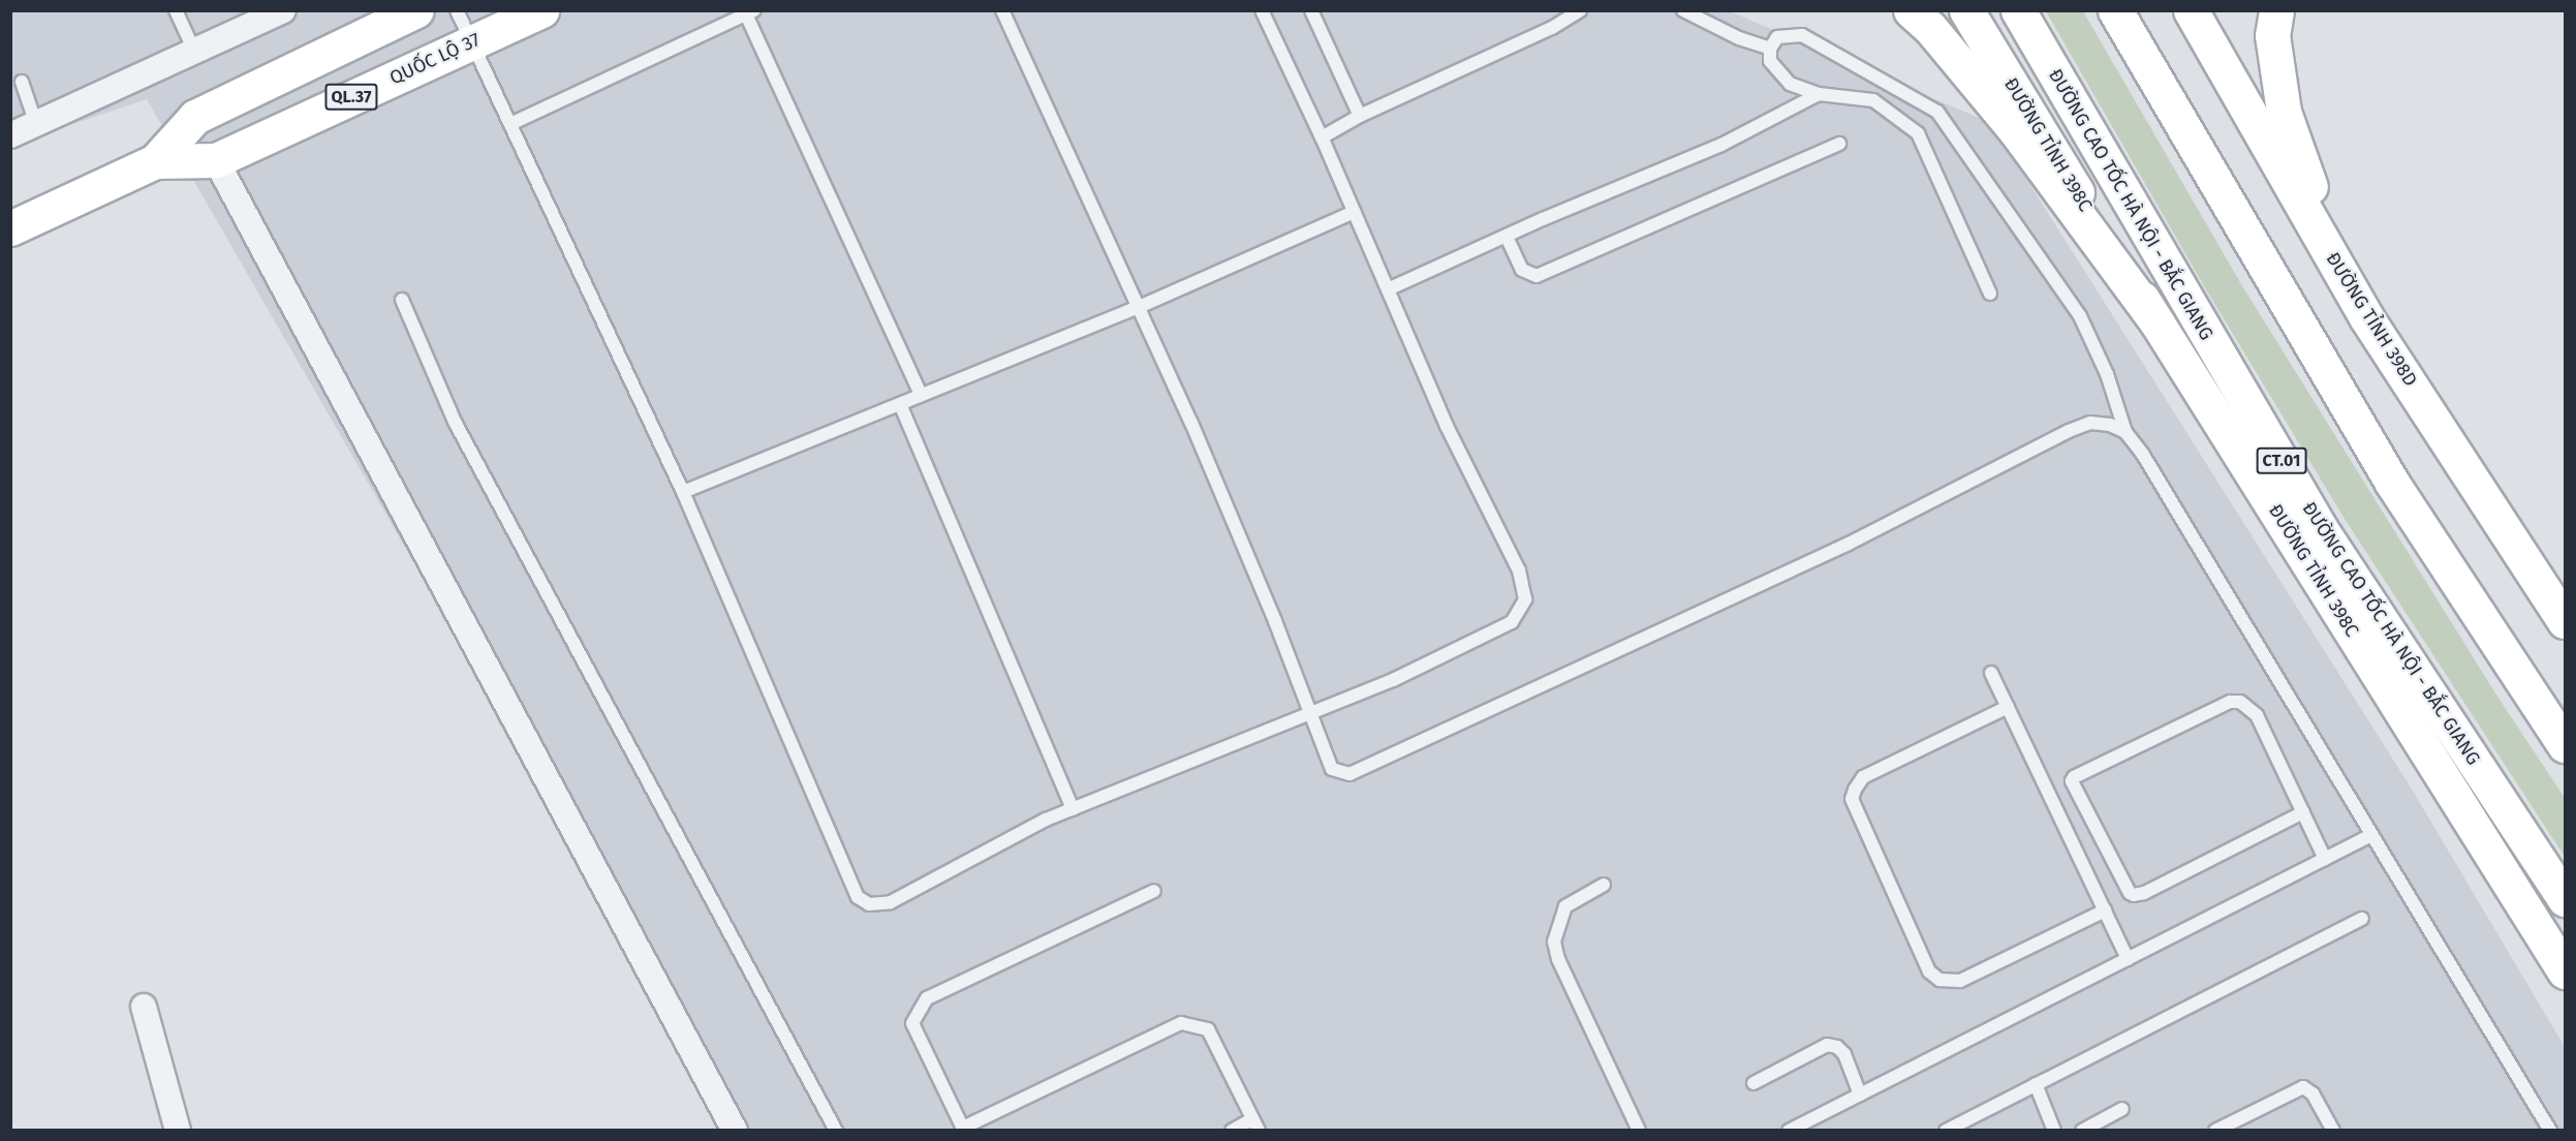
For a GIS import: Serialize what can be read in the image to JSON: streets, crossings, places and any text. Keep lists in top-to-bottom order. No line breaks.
{"streets":{"main road":["QUỐC LỘ 37","QL.37","ĐƯỜNG TỈNH 398C","ĐƯỜNG CAO TỐC HÀ NỘI - BẮC GIANG","ĐƯỜNG TỈNH 398D","CT.01"]}}
